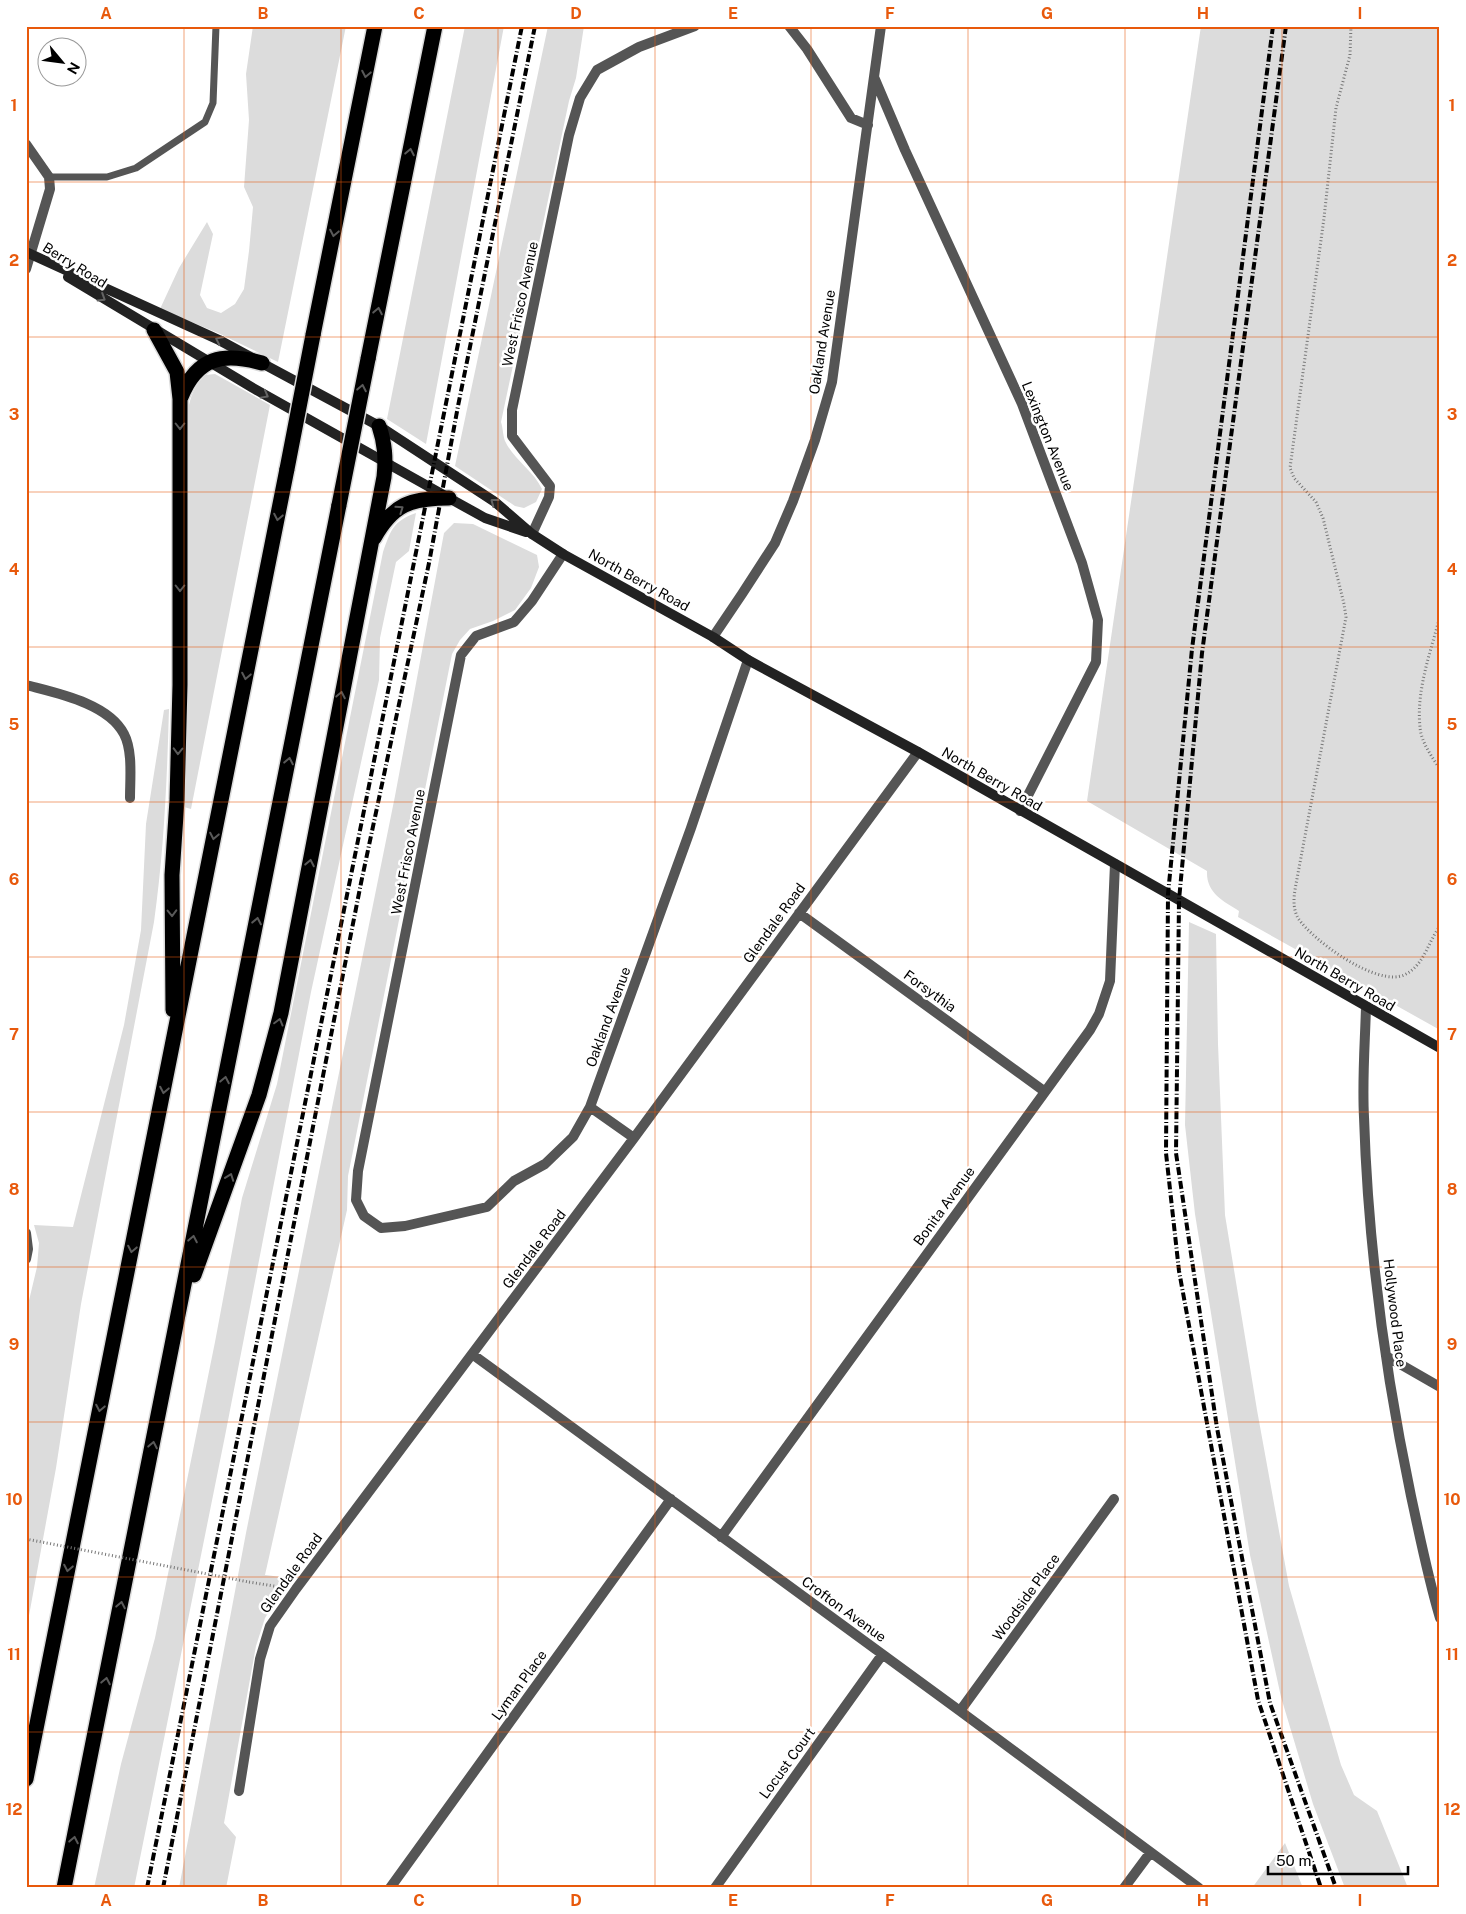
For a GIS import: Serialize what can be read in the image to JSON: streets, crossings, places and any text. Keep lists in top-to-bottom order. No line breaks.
{"streets":{"main road":["Berry Road","North Berry Road"],"street":["West Frisco Avenue","Oakland Avenue","Lexington Avenue","Glendale Road","Forsythia","Bonita Avenue","Hollywood Place","Woodside Place","Crofton Avenue","Lyman Place","Locust Court"]},"crossings":[["Berry Road","North Berry Road"],["West Frisco Avenue","Oakland Avenue"],["West Frisco Avenue","North Berry Road"],["Oakland Avenue","Lexington Avenue"],["Oakland Avenue","North Berry Road"],["Lexington Avenue","North Berry Road"],["North Berry Road","Glendale Road"],["North Berry Road","Bonita Avenue"],["North Berry Road","Hollywood Place"],["Glendale Road","Forsythia"],["Glendale Road","Crofton Avenue"],["Forsythia","Bonita Avenue"],["Bonita Avenue","Crofton Avenue"],["Woodside Place","Crofton Avenue"],["Crofton Avenue","Lyman Place"],["Crofton Avenue","Locust Court"]],"scale_bar":"50 m","north":"bottom right","grid":{"columns":["A","B","C","D","E","F","G","H","I"],"rows":["1","2","3","4","5","6","7","8","9","10","11","12"]}}
